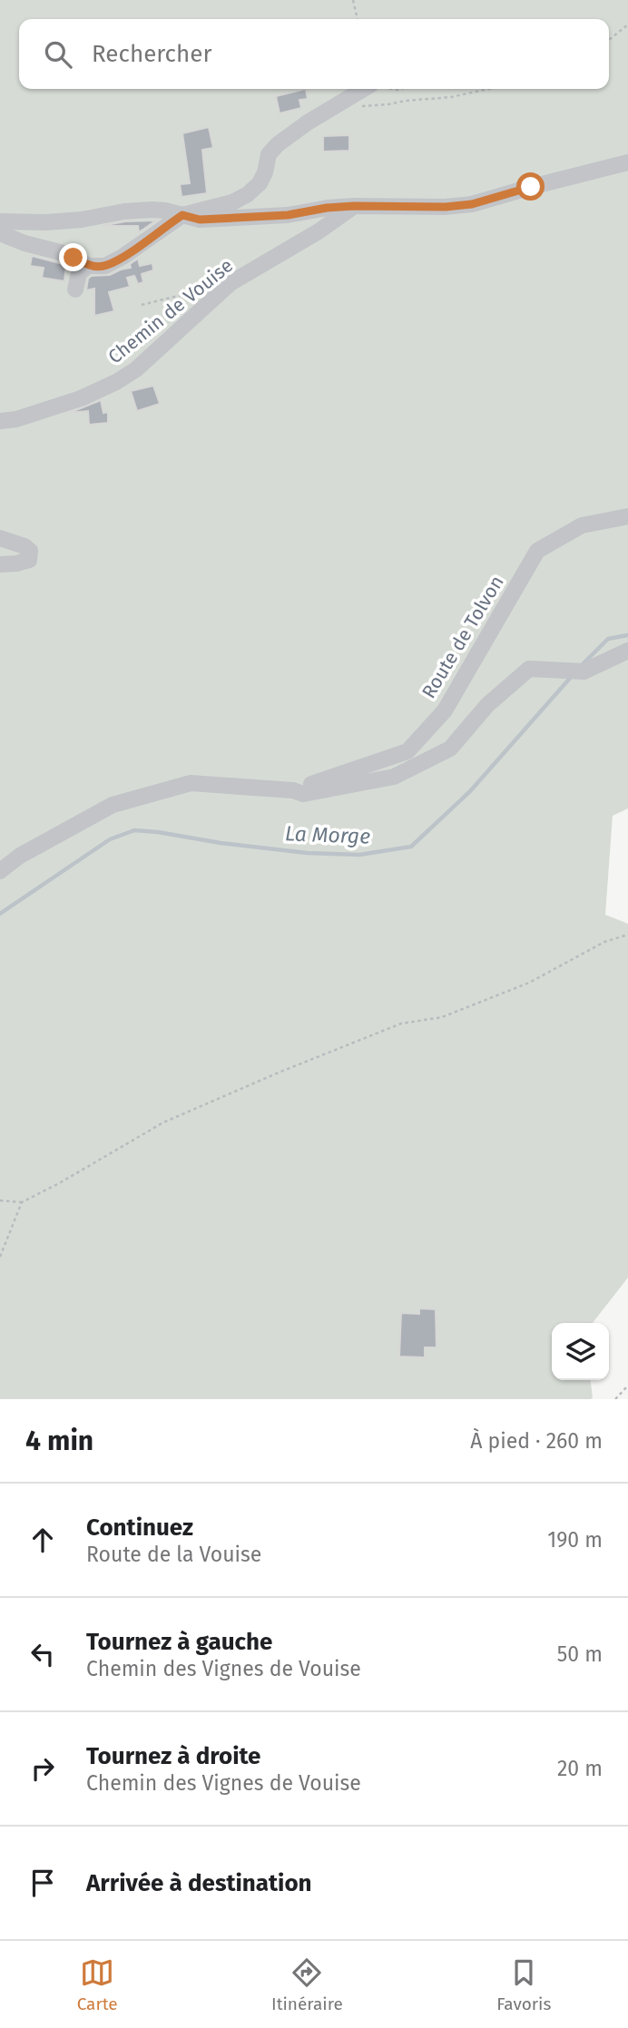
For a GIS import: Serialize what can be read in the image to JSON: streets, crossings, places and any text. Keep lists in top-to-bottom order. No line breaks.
{"streets":{"street":["Chemin de Vouise","Route de Tolvon"]},"water":["La Morge"],"page":{"search":"Rechercher","heading":["4 min","À pied · 260 m"],"list":[["Continuez","Route de la Vouise","190 m"],["Tournez à gauche","Chemin des Vignes de Vouise","50 m"],["Tournez à droite","Chemin des Vignes de Vouise","20 m"],"Arrivée à destination"],"nav":["Carte","Itinéraire","Favoris"]}}
